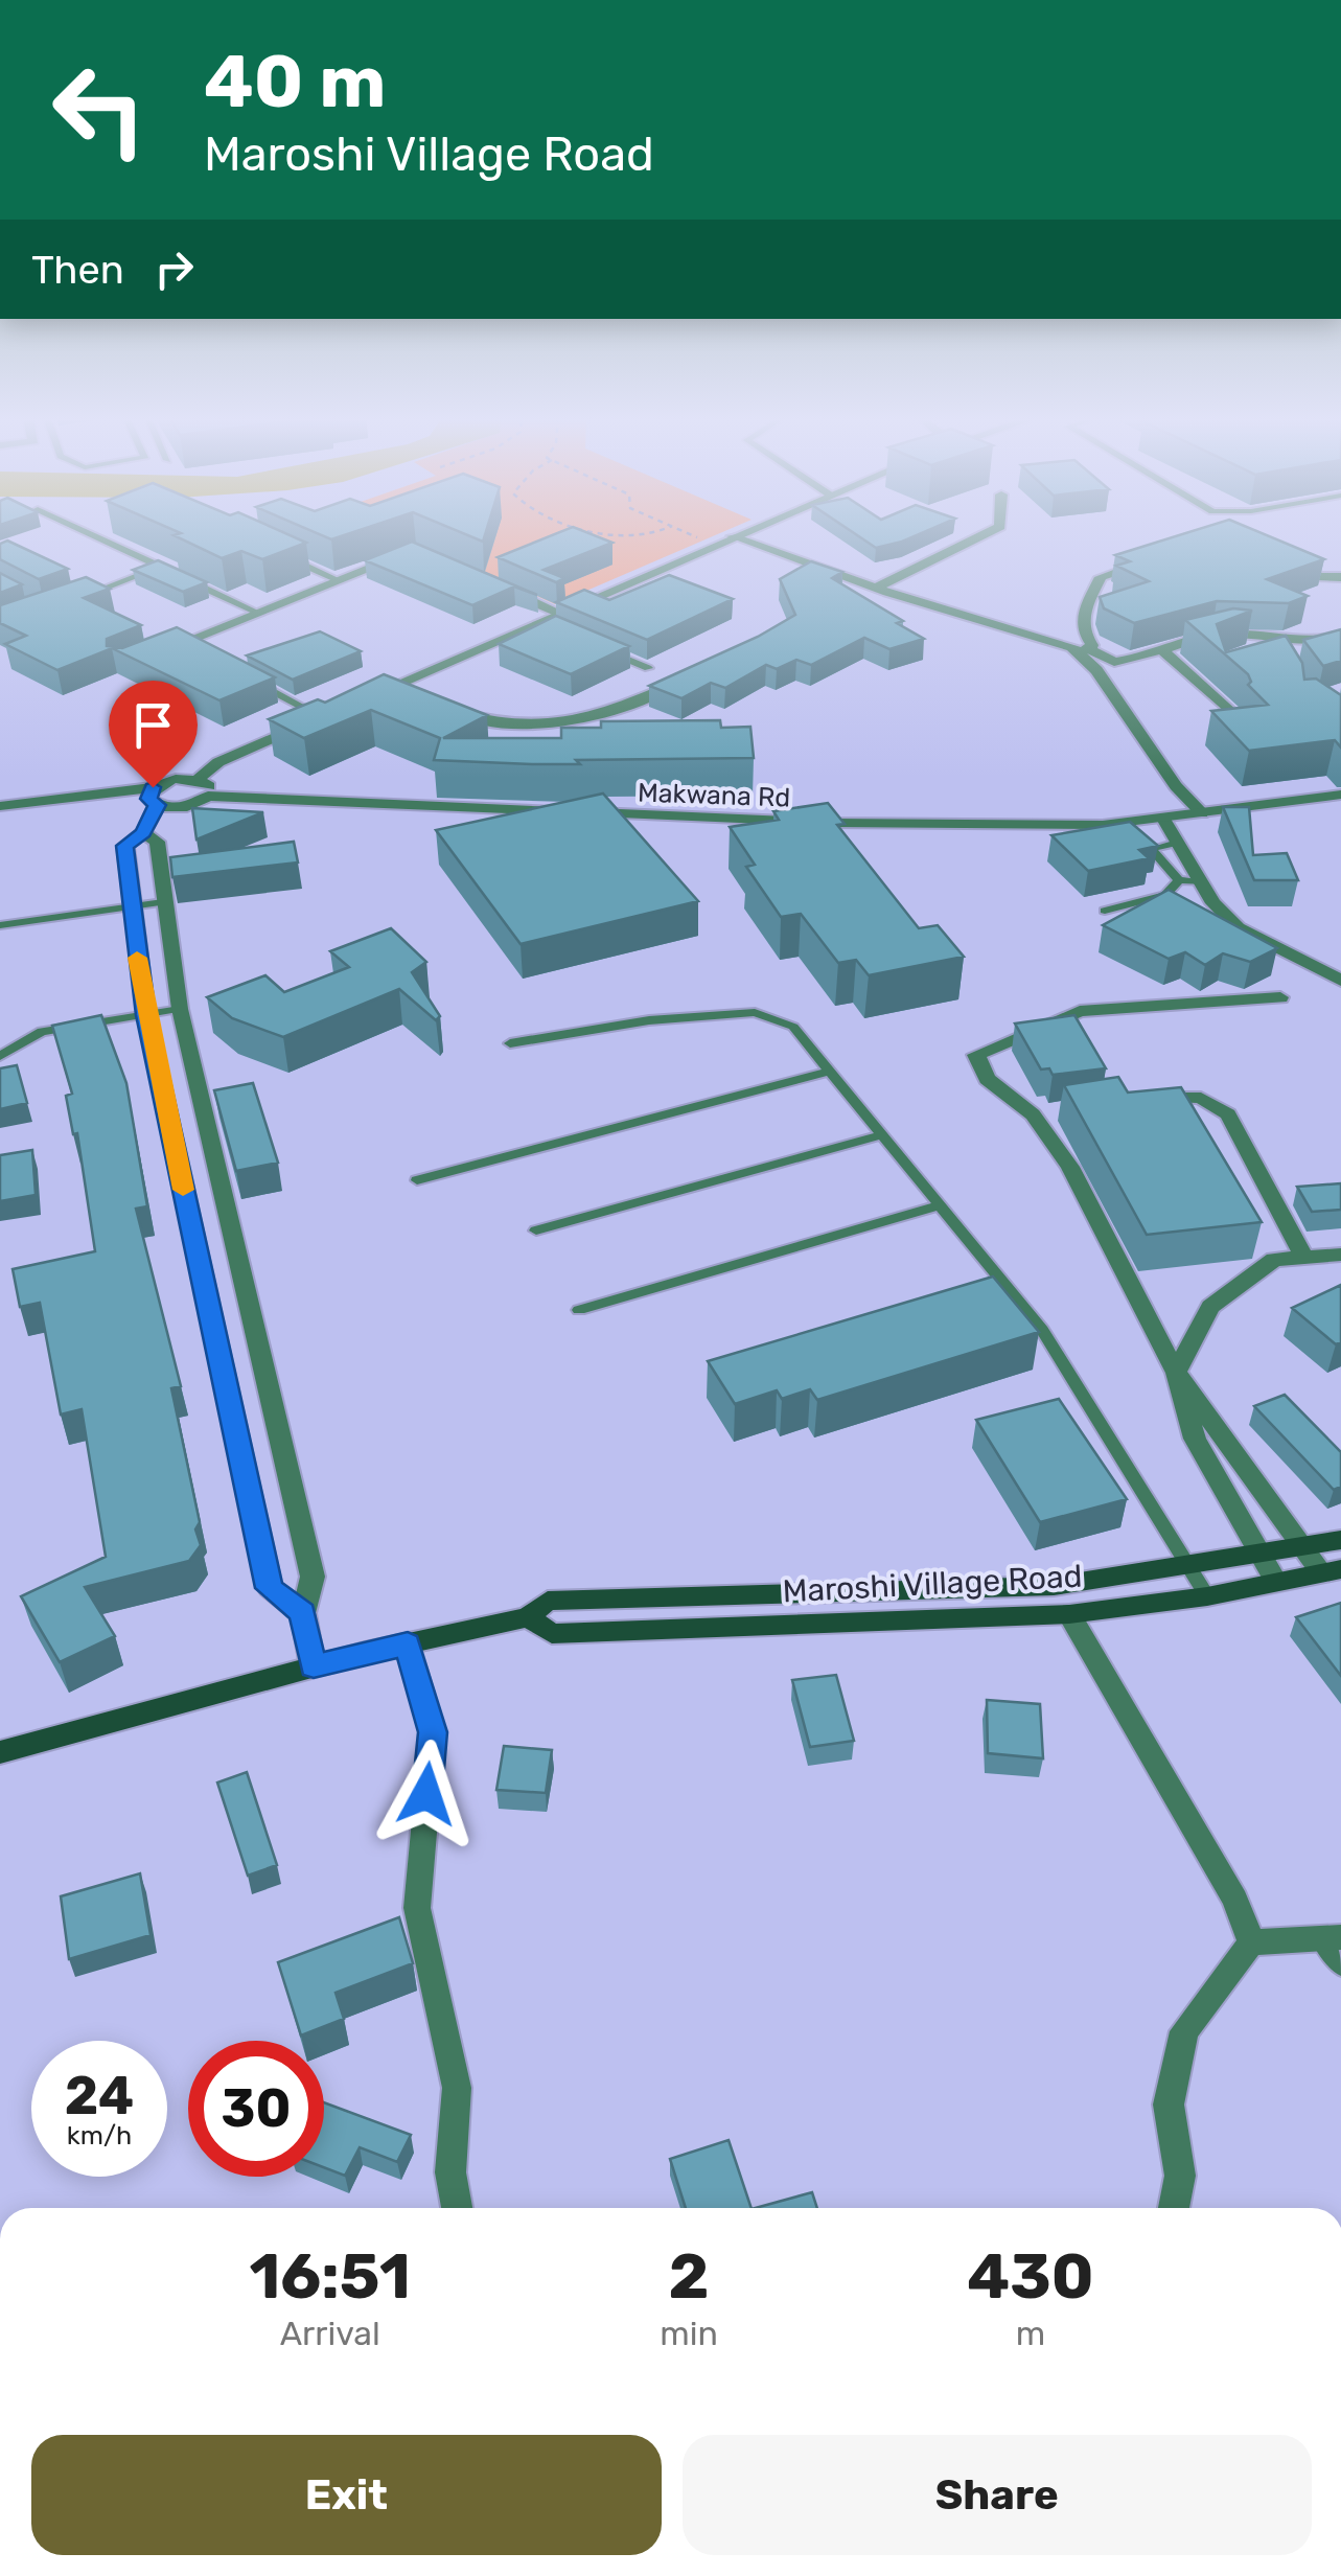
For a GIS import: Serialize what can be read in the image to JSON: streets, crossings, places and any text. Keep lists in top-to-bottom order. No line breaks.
{"streets":{"main road":["Maroshi Village Road"],"street":["Makwana Rd"]},"page":{"turn":["40 m","Maroshi Village Road"],"then":"Then","speed":"24 km/h","limit":"30","eta":["16:51","Arrival","2","min","430","m"],"buttons":["Exit","Share"]}}
